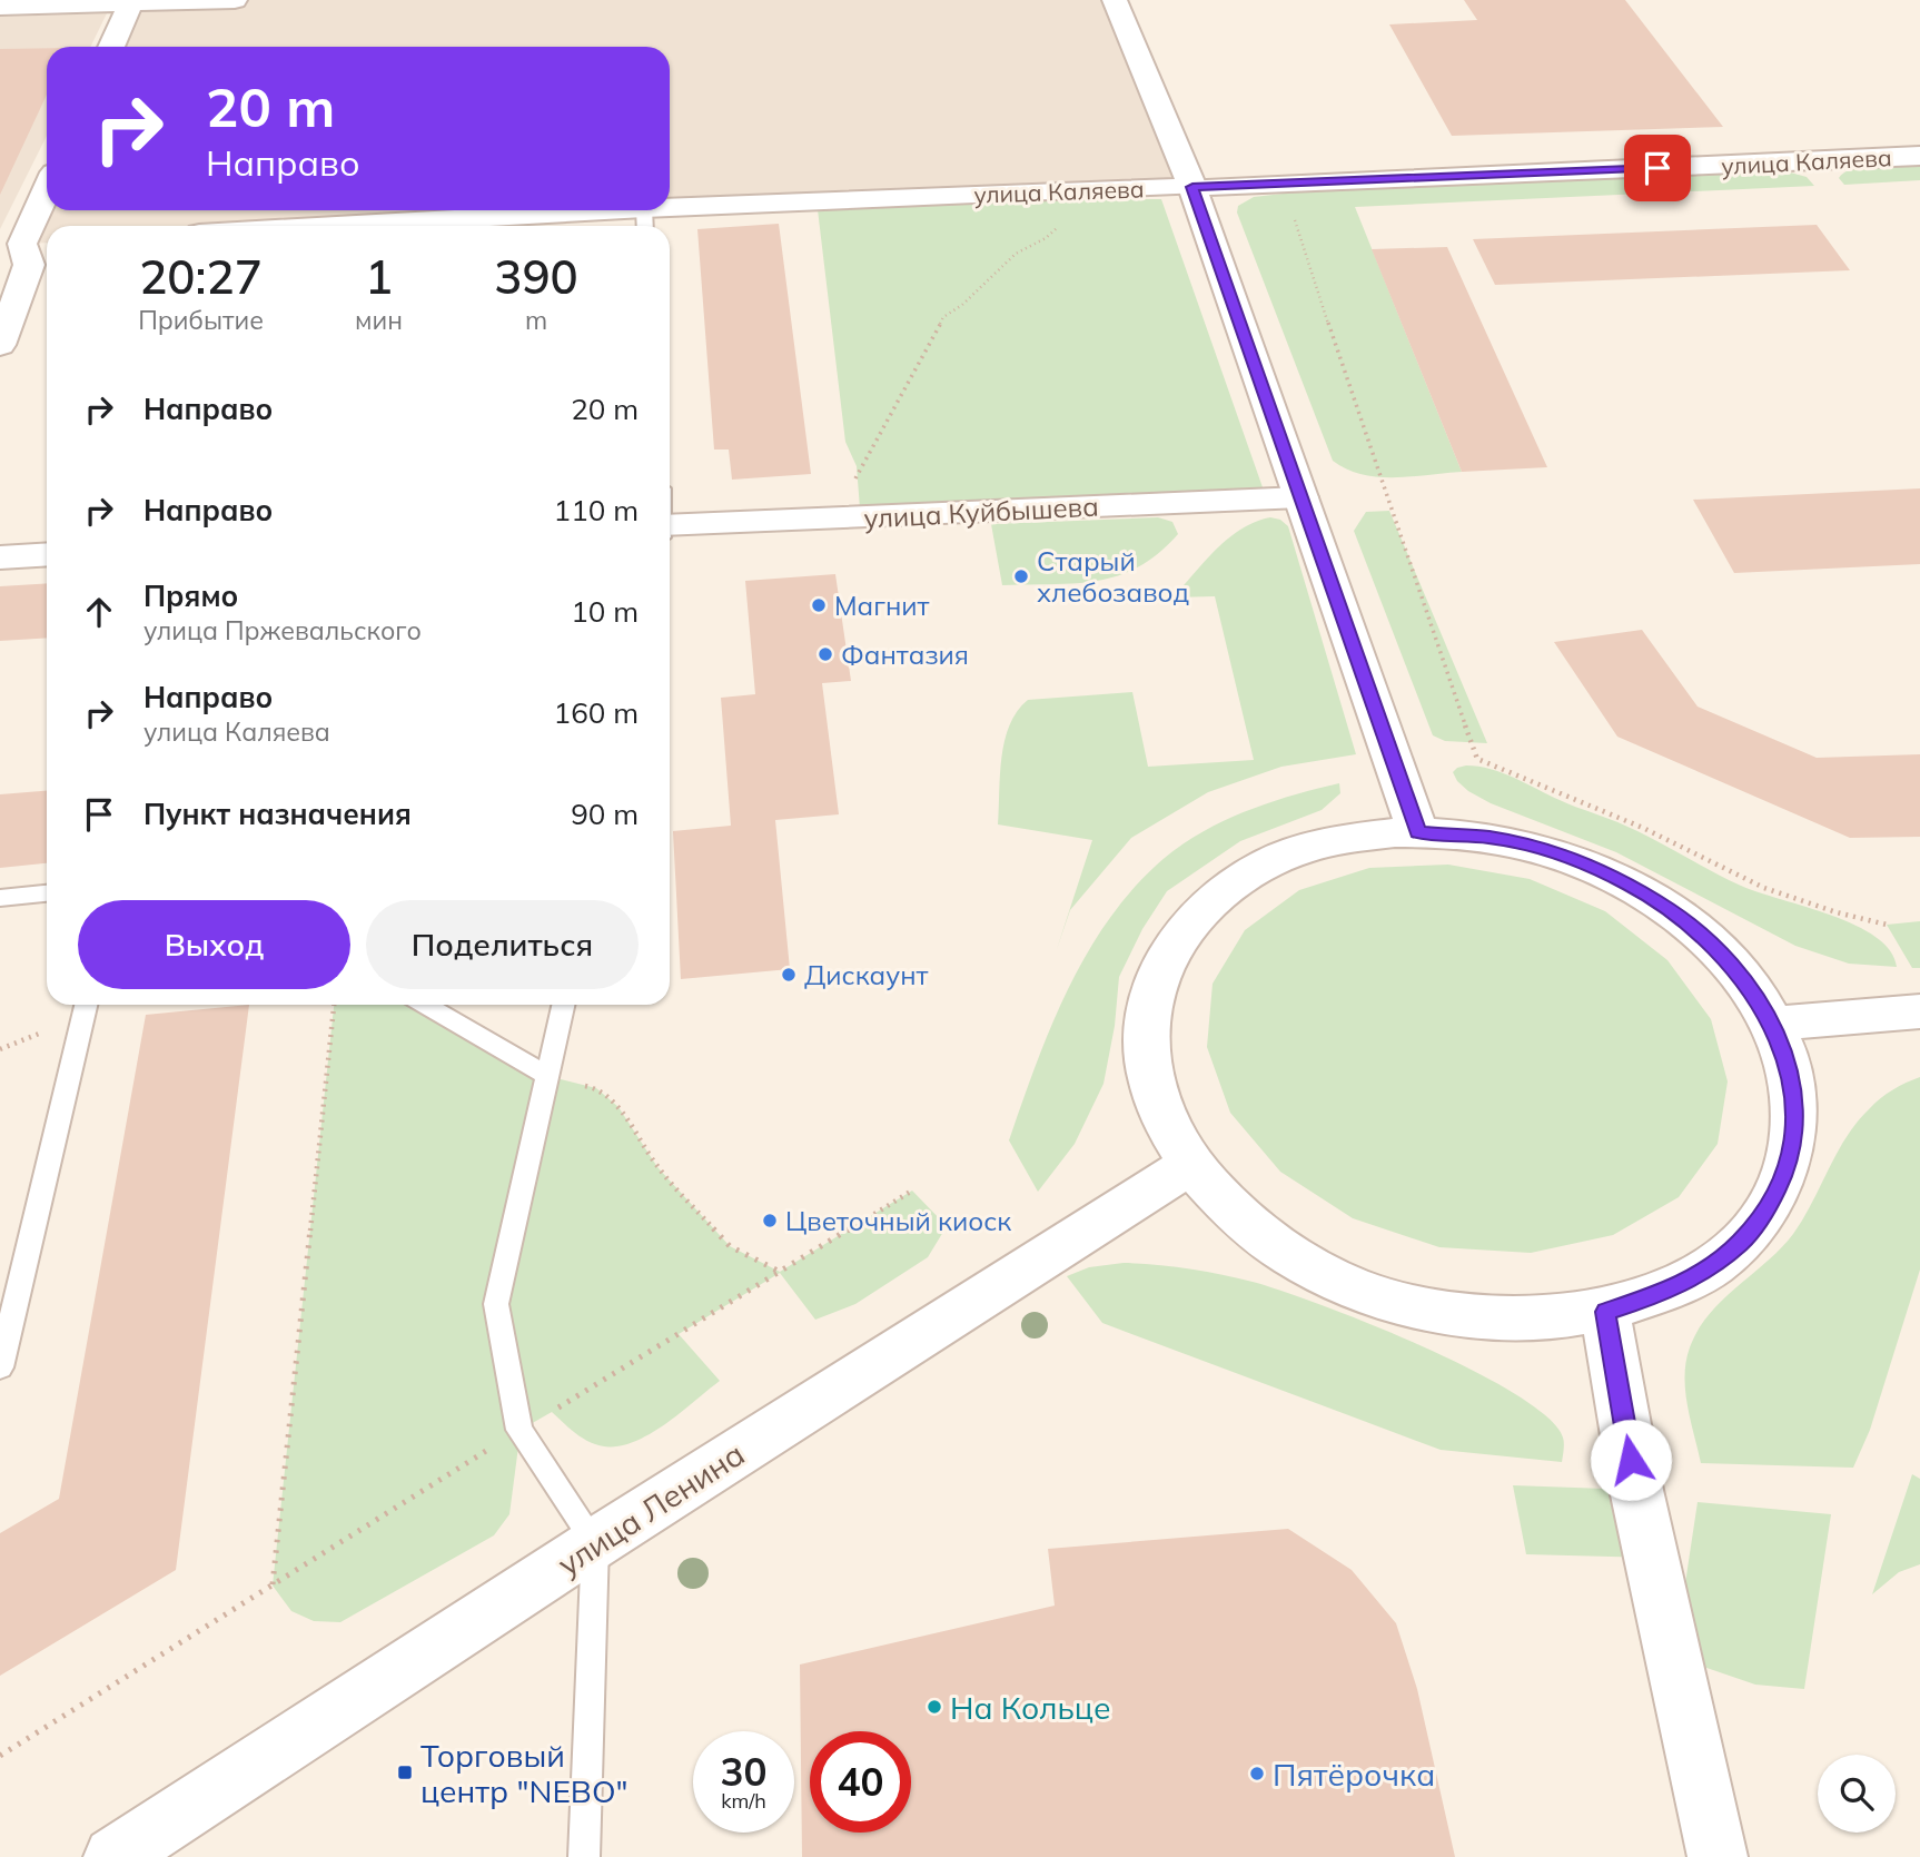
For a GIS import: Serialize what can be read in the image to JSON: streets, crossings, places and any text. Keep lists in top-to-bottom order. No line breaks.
{"streets":{"street":["улица Каляева","улица Куйбышева","улица Ленина"]},"places":{"other":["Старый хлебозавод","Магнит","Фантазия","Дискаунт","Цветочный киоск","На Кольце","Пятёрочка"],"transit":["Торговый центр \"NEBO\""]},"page":{"turn":["20 m","Направо"],"eta":["20:27","Прибытие","1","мин","390","m"],"list":[{"name":"Направо","value":"20 m"},{"name":"Направо","value":"110 m"},{"name":"Прямо","note":"улица Пржевальского","value":"10 m"},{"name":"Направо","note":"улица Каляева","value":"160 m"},{"name":"Пункт назначения","value":"90 m"}],"buttons":["Выход","Поделиться"],"speed":"30 km/h","limit":"40"}}
